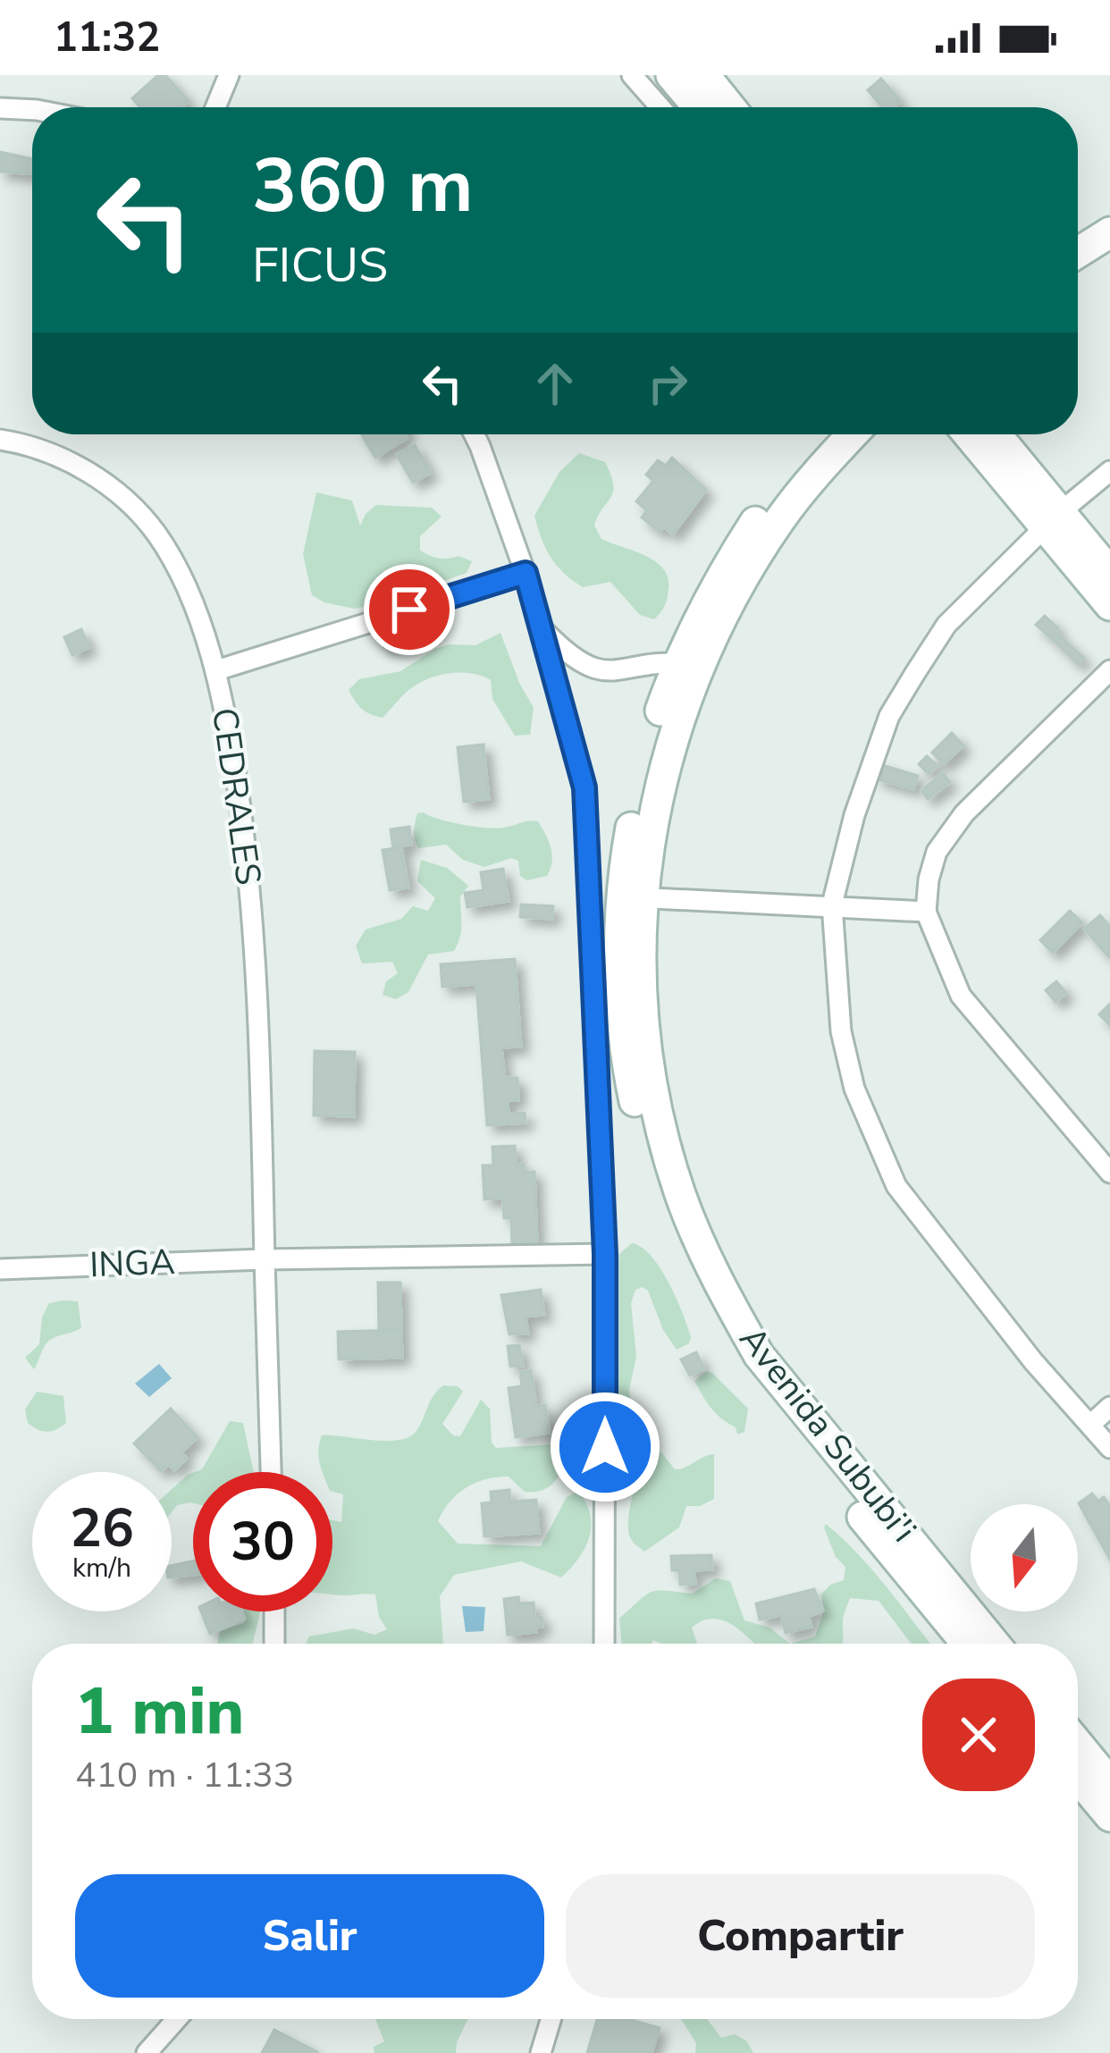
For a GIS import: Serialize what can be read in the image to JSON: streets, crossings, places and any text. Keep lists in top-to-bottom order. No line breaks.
{"streets":{"street":["CEDRALES","INGA","Avenida Sububi'i"]},"crossings":[["CEDRALES","INGA"]],"north":"bottom","page":{"status":"11:32","turn":["360 m","FICUS"],"speed":"26 km/h","limit":"30","heading":["1 min","410 m · 11:33"],"buttons":["Salir","Compartir"]}}
